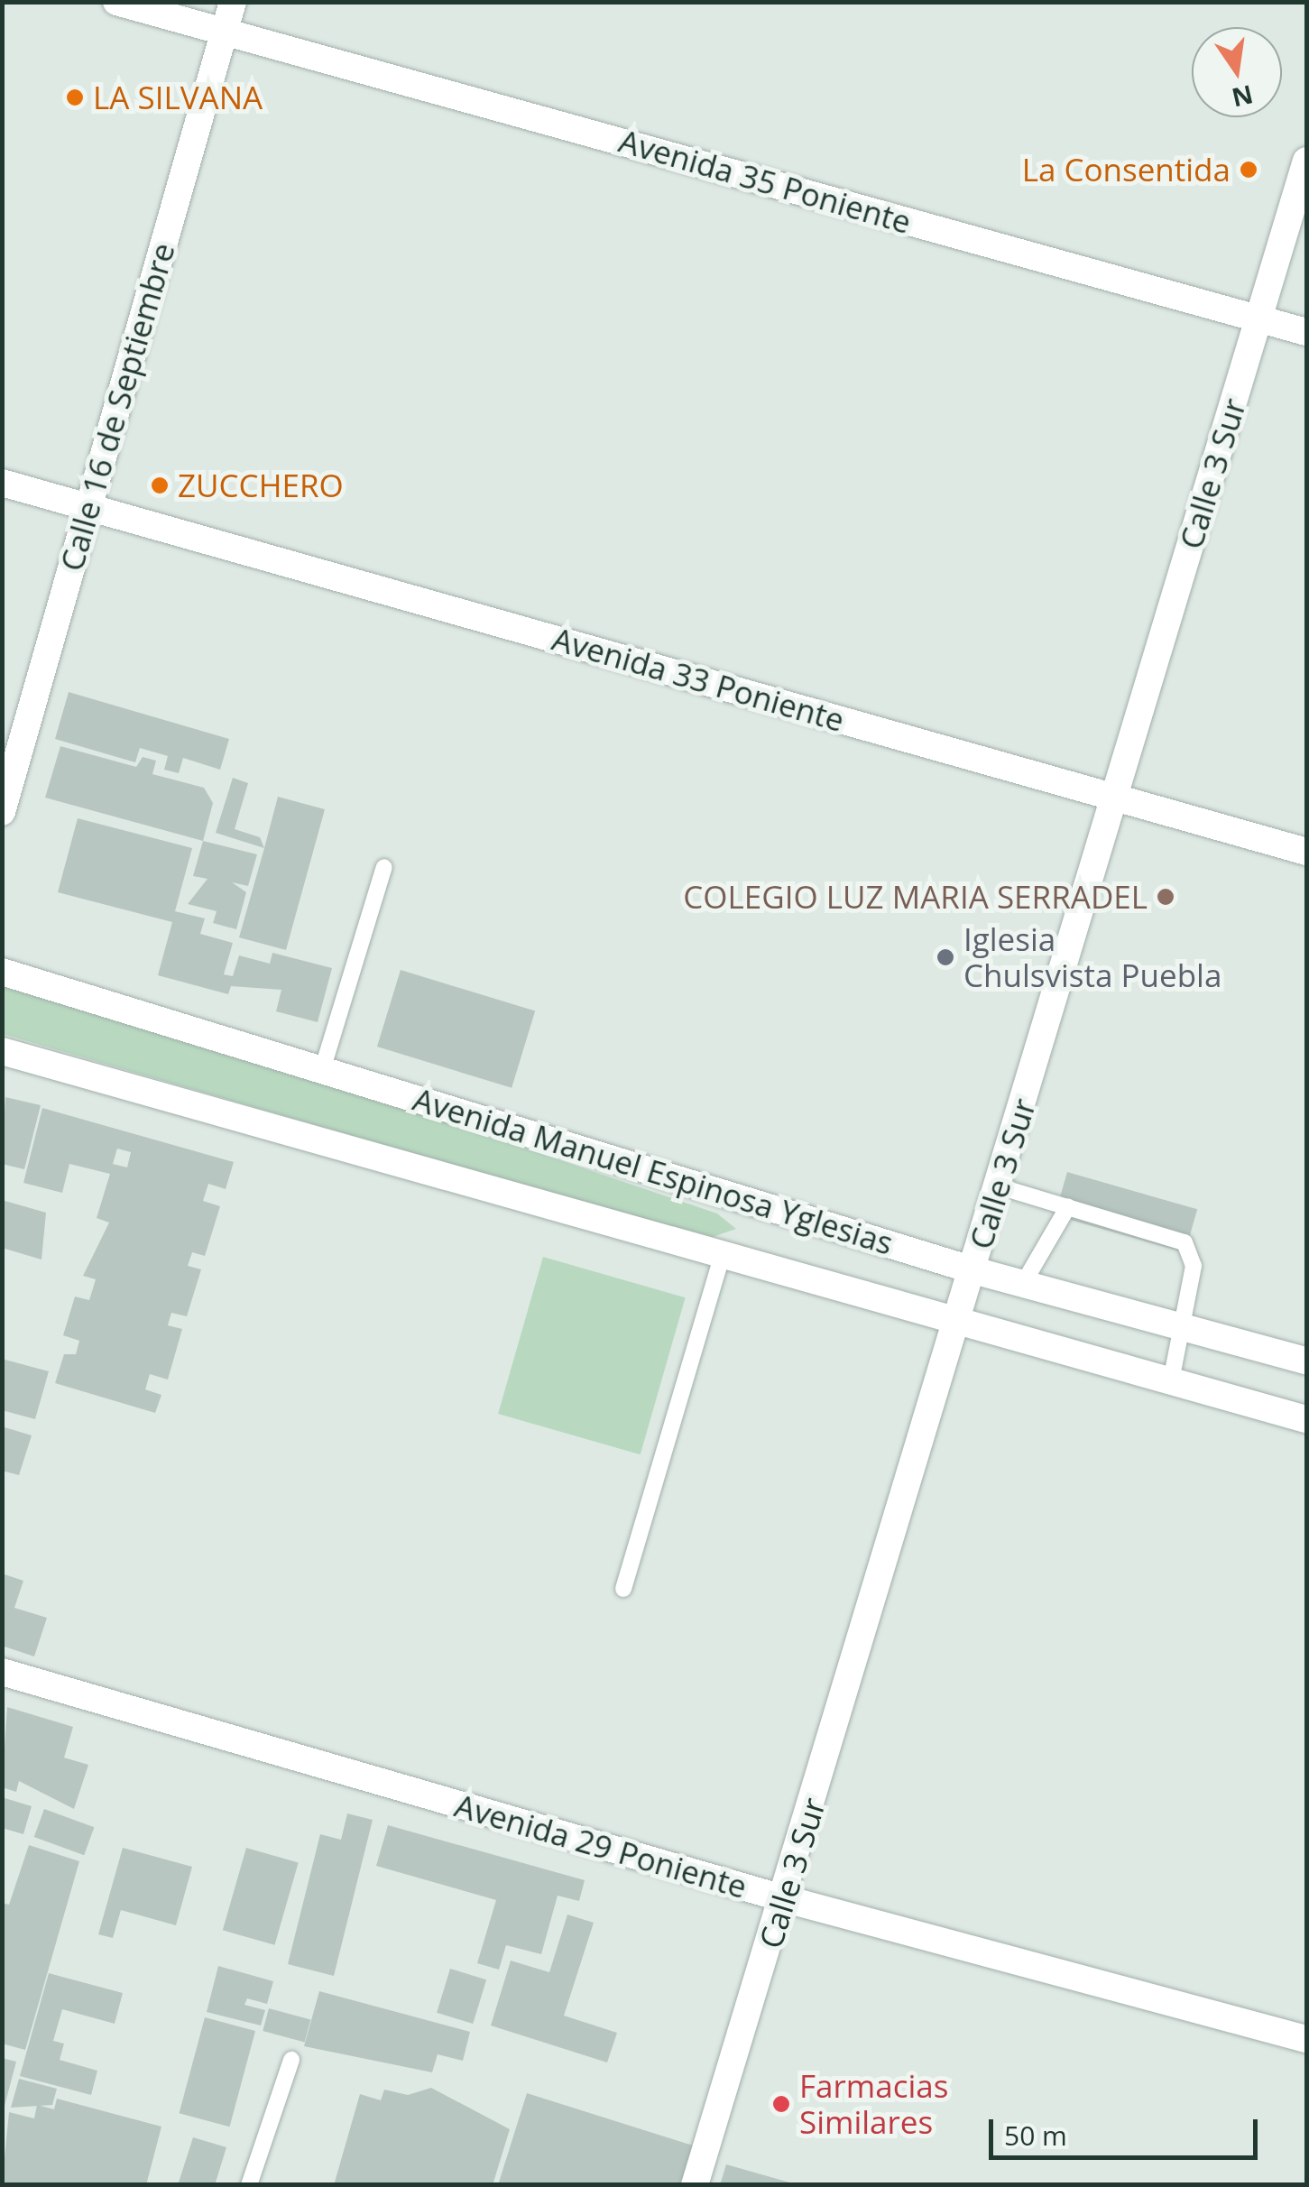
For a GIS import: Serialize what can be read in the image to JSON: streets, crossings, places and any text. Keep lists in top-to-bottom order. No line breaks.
{"streets":{"street":["Avenida 35 Poniente","Calle 16 de Septiembre","Calle 3 Sur","Avenida 33 Poniente","Avenida Manuel Espinosa Yglesias","Avenida 29 Poniente"]},"crossings":[["Avenida 35 Poniente","Calle 16 de Septiembre"],["Avenida 35 Poniente","Calle 3 Sur"],["Calle 16 de Septiembre","Avenida 33 Poniente"],["Calle 3 Sur","Avenida 33 Poniente"],["Calle 3 Sur","Avenida Manuel Espinosa Yglesias"],["Calle 3 Sur","Avenida 29 Poniente"]],"places":["LA SILVANA","La Consentida","ZUCCHERO","COLEGIO LUZ MARIA SERRADEL","Iglesia Chulsvista Puebla","Farmacias Similares"],"scale_bar":"50 m","north":"bottom"}
